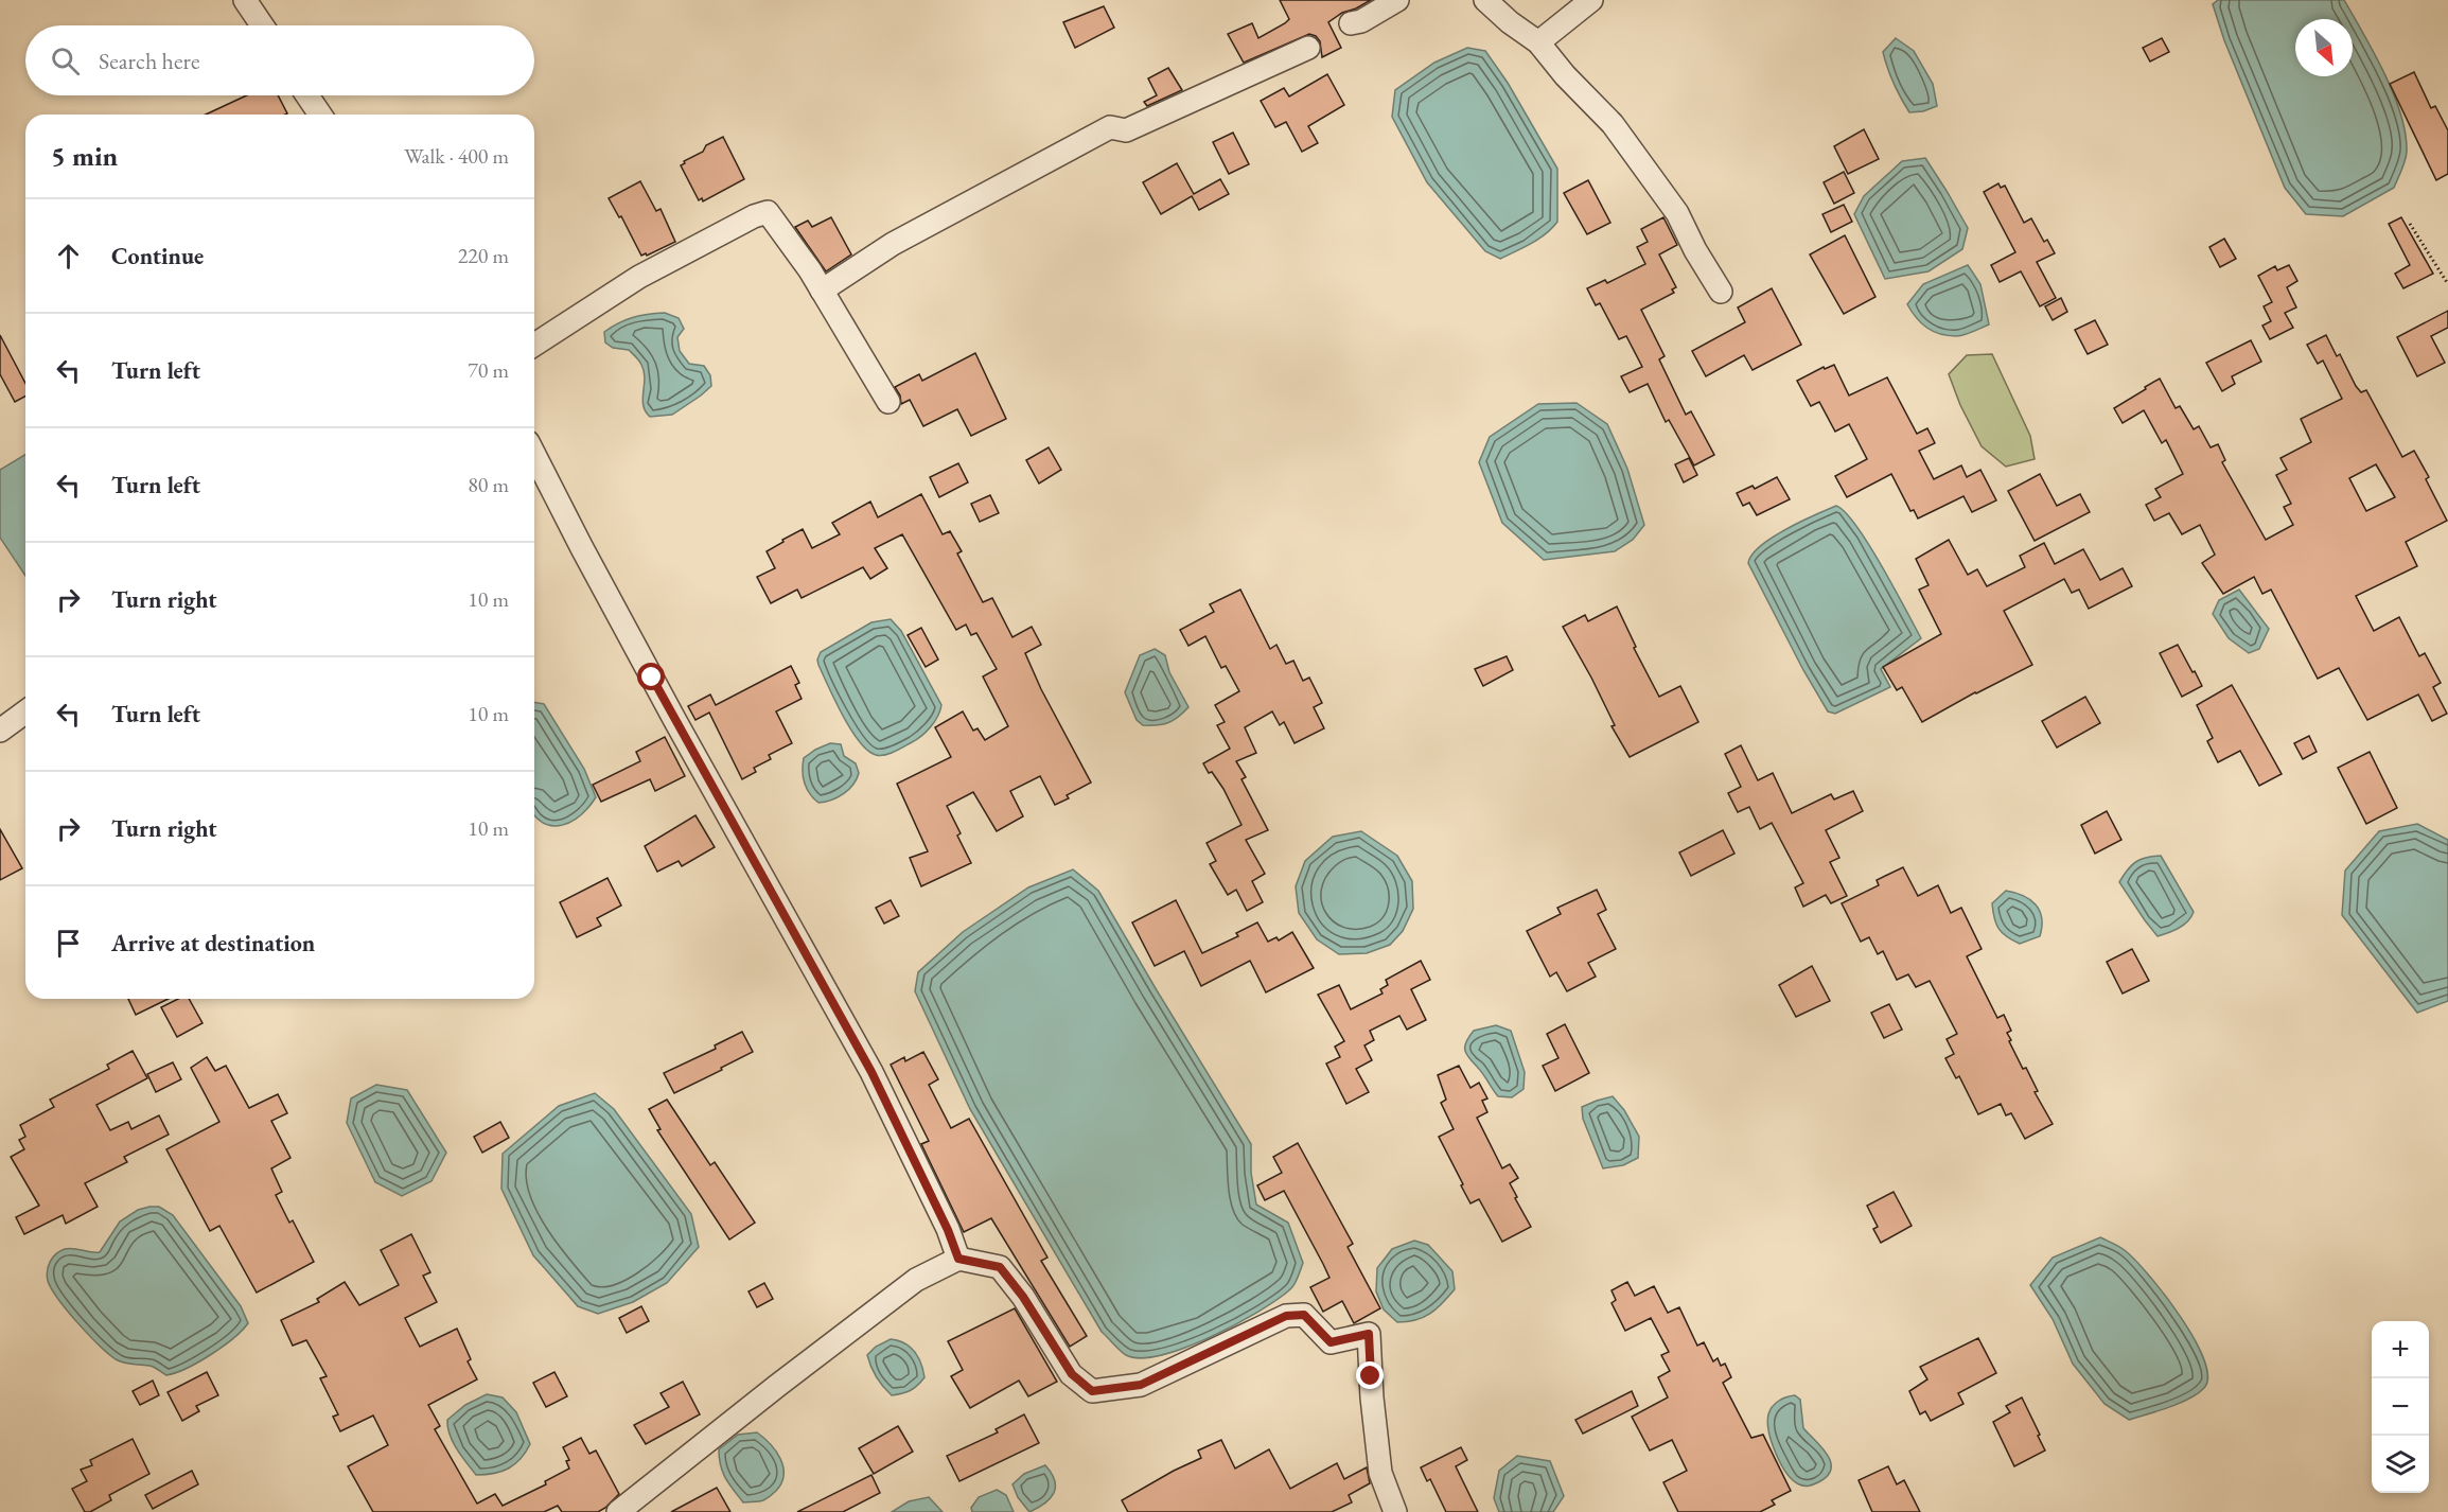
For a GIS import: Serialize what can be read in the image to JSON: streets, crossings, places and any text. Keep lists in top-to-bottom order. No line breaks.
{"north":"bottom right","page":{"search":"Search here","heading":["5 min","Walk · 400 m"],"list":[["Continue","220 m"],["Turn left","70 m"],["Turn left","80 m"],["Turn right","10 m"],["Turn left","10 m"],["Turn right","10 m"],"Arrive at destination"],"map_buttons":["+","−"]}}
